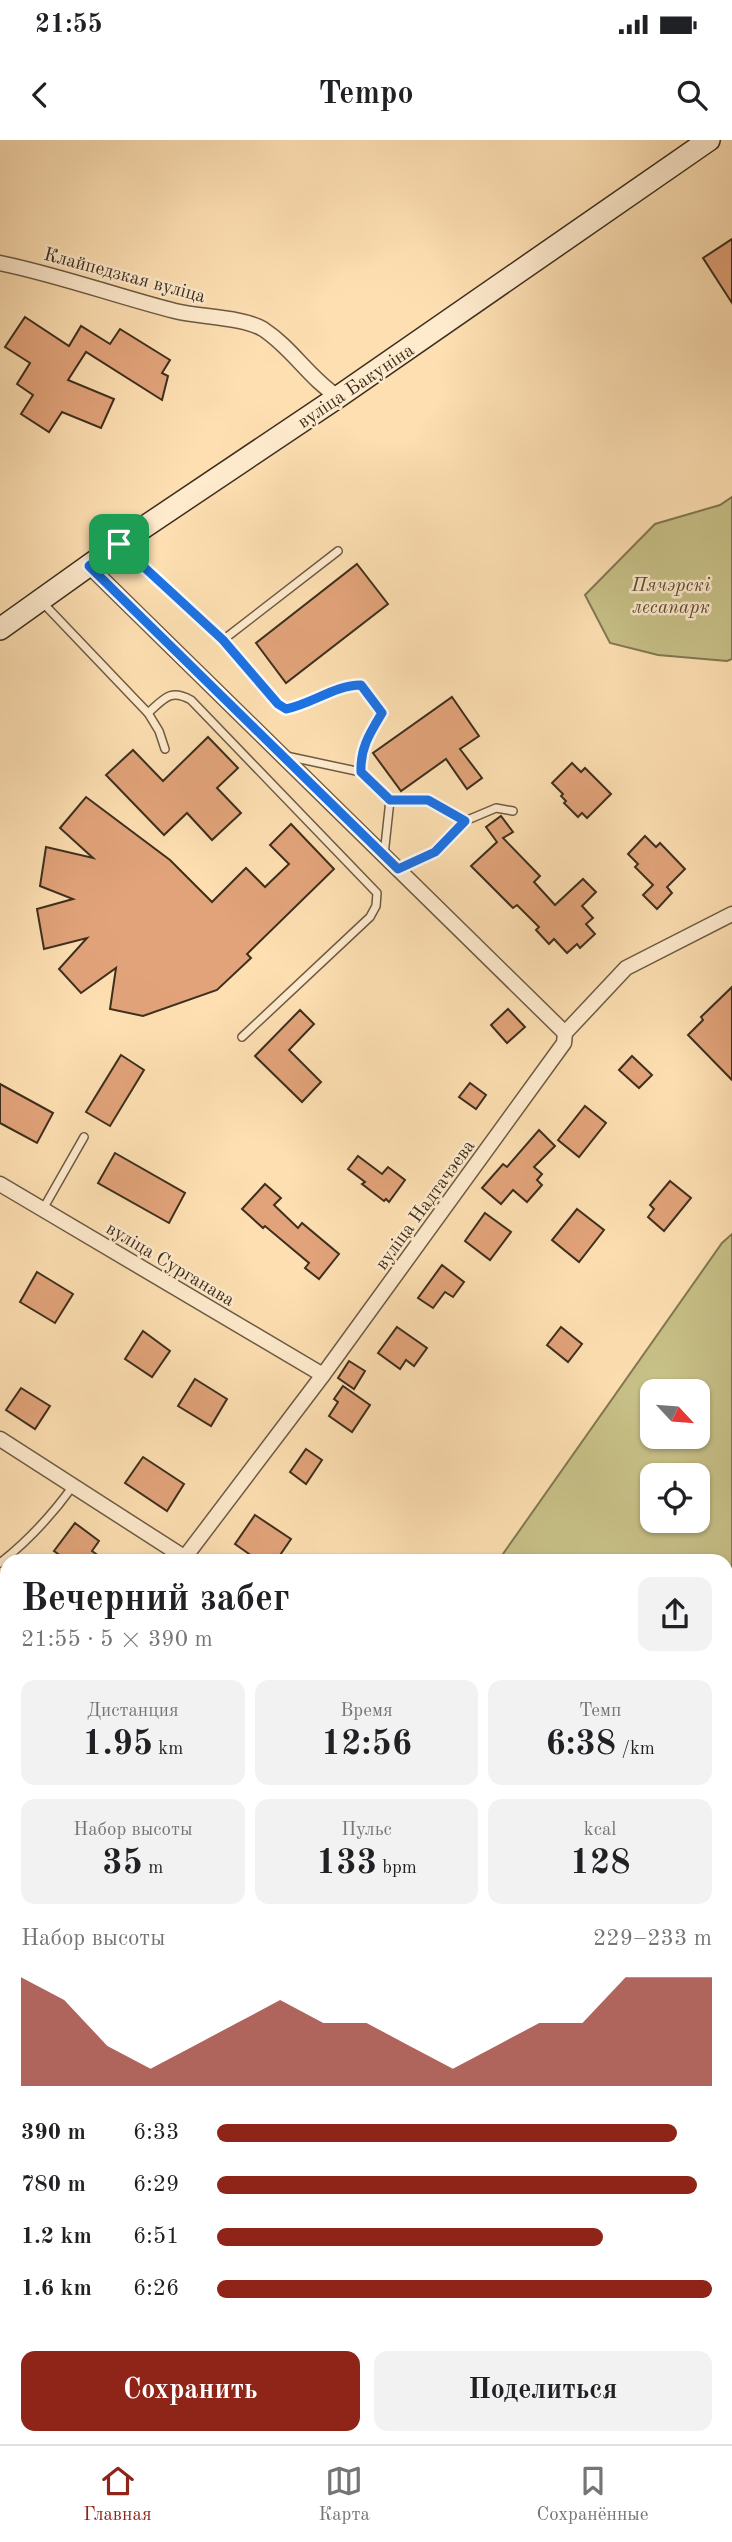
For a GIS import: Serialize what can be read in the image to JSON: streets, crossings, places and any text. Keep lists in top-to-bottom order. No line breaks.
{"streets":{"street":["Клайпедзкая вуліца","вуліца Бакуніна","вуліца Надтачэева","вуліца Сурганава"]},"crossings":[["Клайпедзкая вуліца","вуліца Бакуніна"],["вуліца Надтачэева","вуліца Сурганава"]],"parks":["Пячэрскі лесапарк"],"north":"bottom right","page":{"status":"21:55","header":"Tempo","heading":["Вечерний забег","21:55 · 5 × 390 m"],"stats":[["Дистанция","1.95 km"],["Время","12:56"],["Темп","6:38 /km"],["Набор высоты","35 m"],["Пульс","133 bpm"],["kcal","128"]],"chart":["Набор высоты","229–233 m"],"list":[{"name":"390 m","note":"6:33"},{"name":"780 m","note":"6:29"},{"name":"1.2 km","note":"6:51"},{"name":"1.6 km","note":"6:26"}],"buttons":["Сохранить","Поделиться"],"tabs":["Главная","Карта","Сохранённые"]}}
